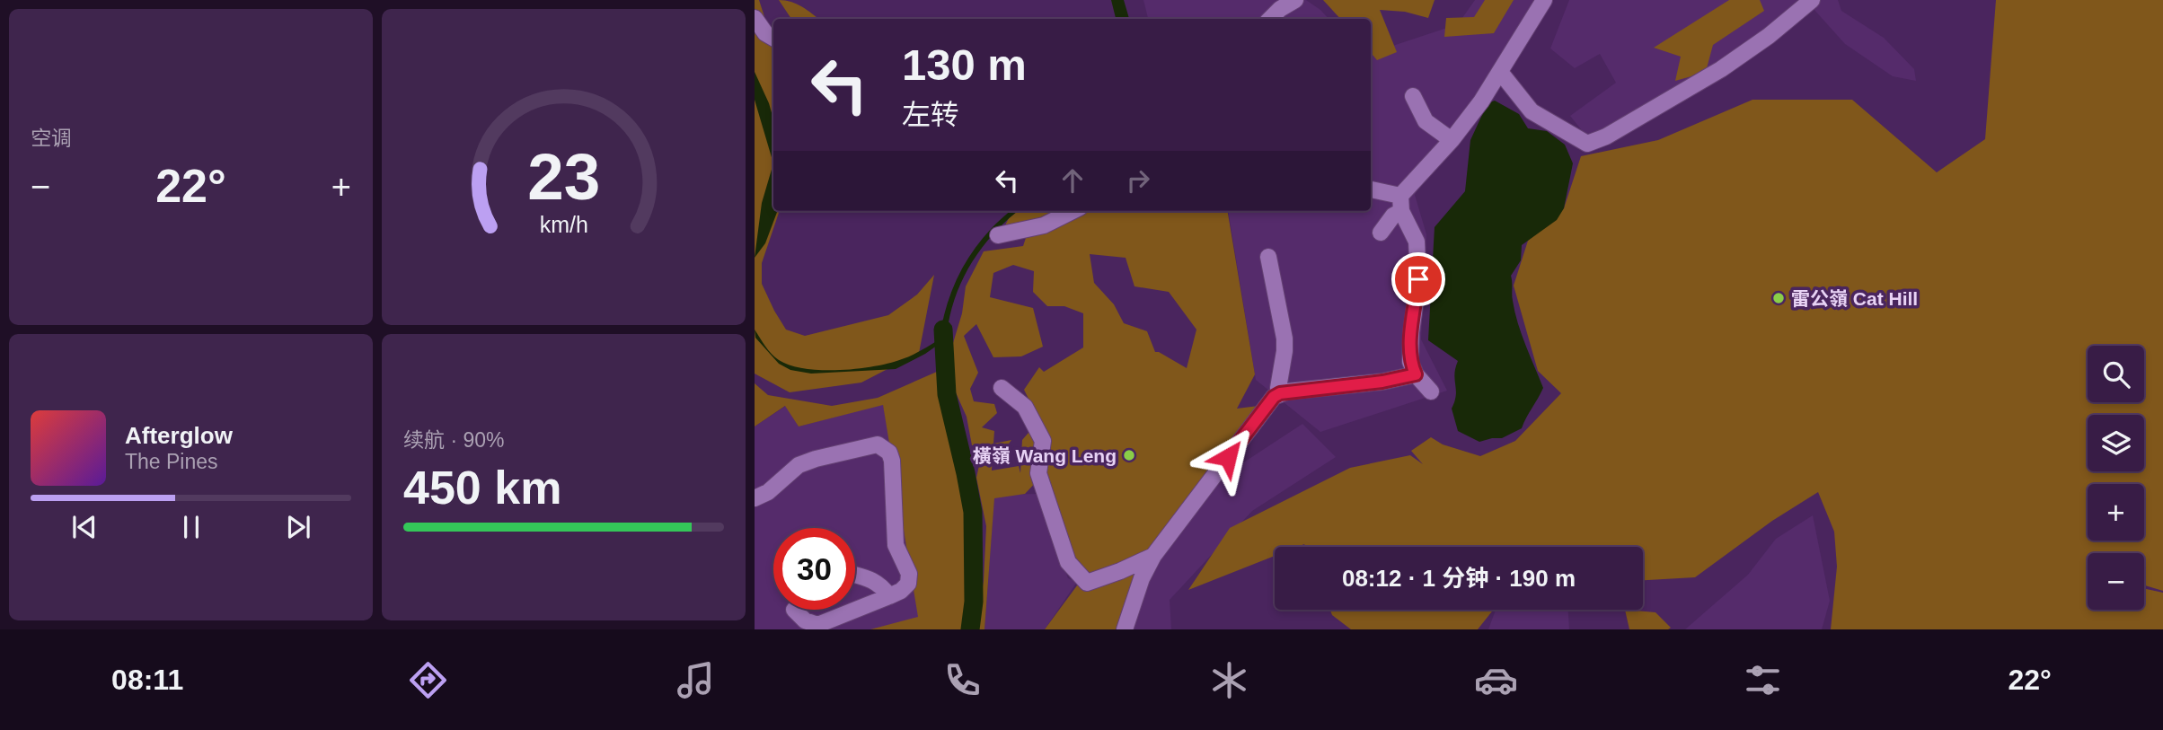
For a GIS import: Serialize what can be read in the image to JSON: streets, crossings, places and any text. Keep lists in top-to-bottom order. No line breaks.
{"places":["雷公嶺 Cat Hill","橫嶺 Wang Leng"],"page":{"tile":["空调",["续航 · 90%","450 km"]],"turn":["130 m","左转"],"heat":["−","22°","+"],"map_buttons":["+","−"],"song":["Afterglow","The Pines"],"limit":"30","trip":"08:12 · 1 分钟 · 190 m","tabs":["08:11","22°"],"gauge":["23","km/h"]}}
